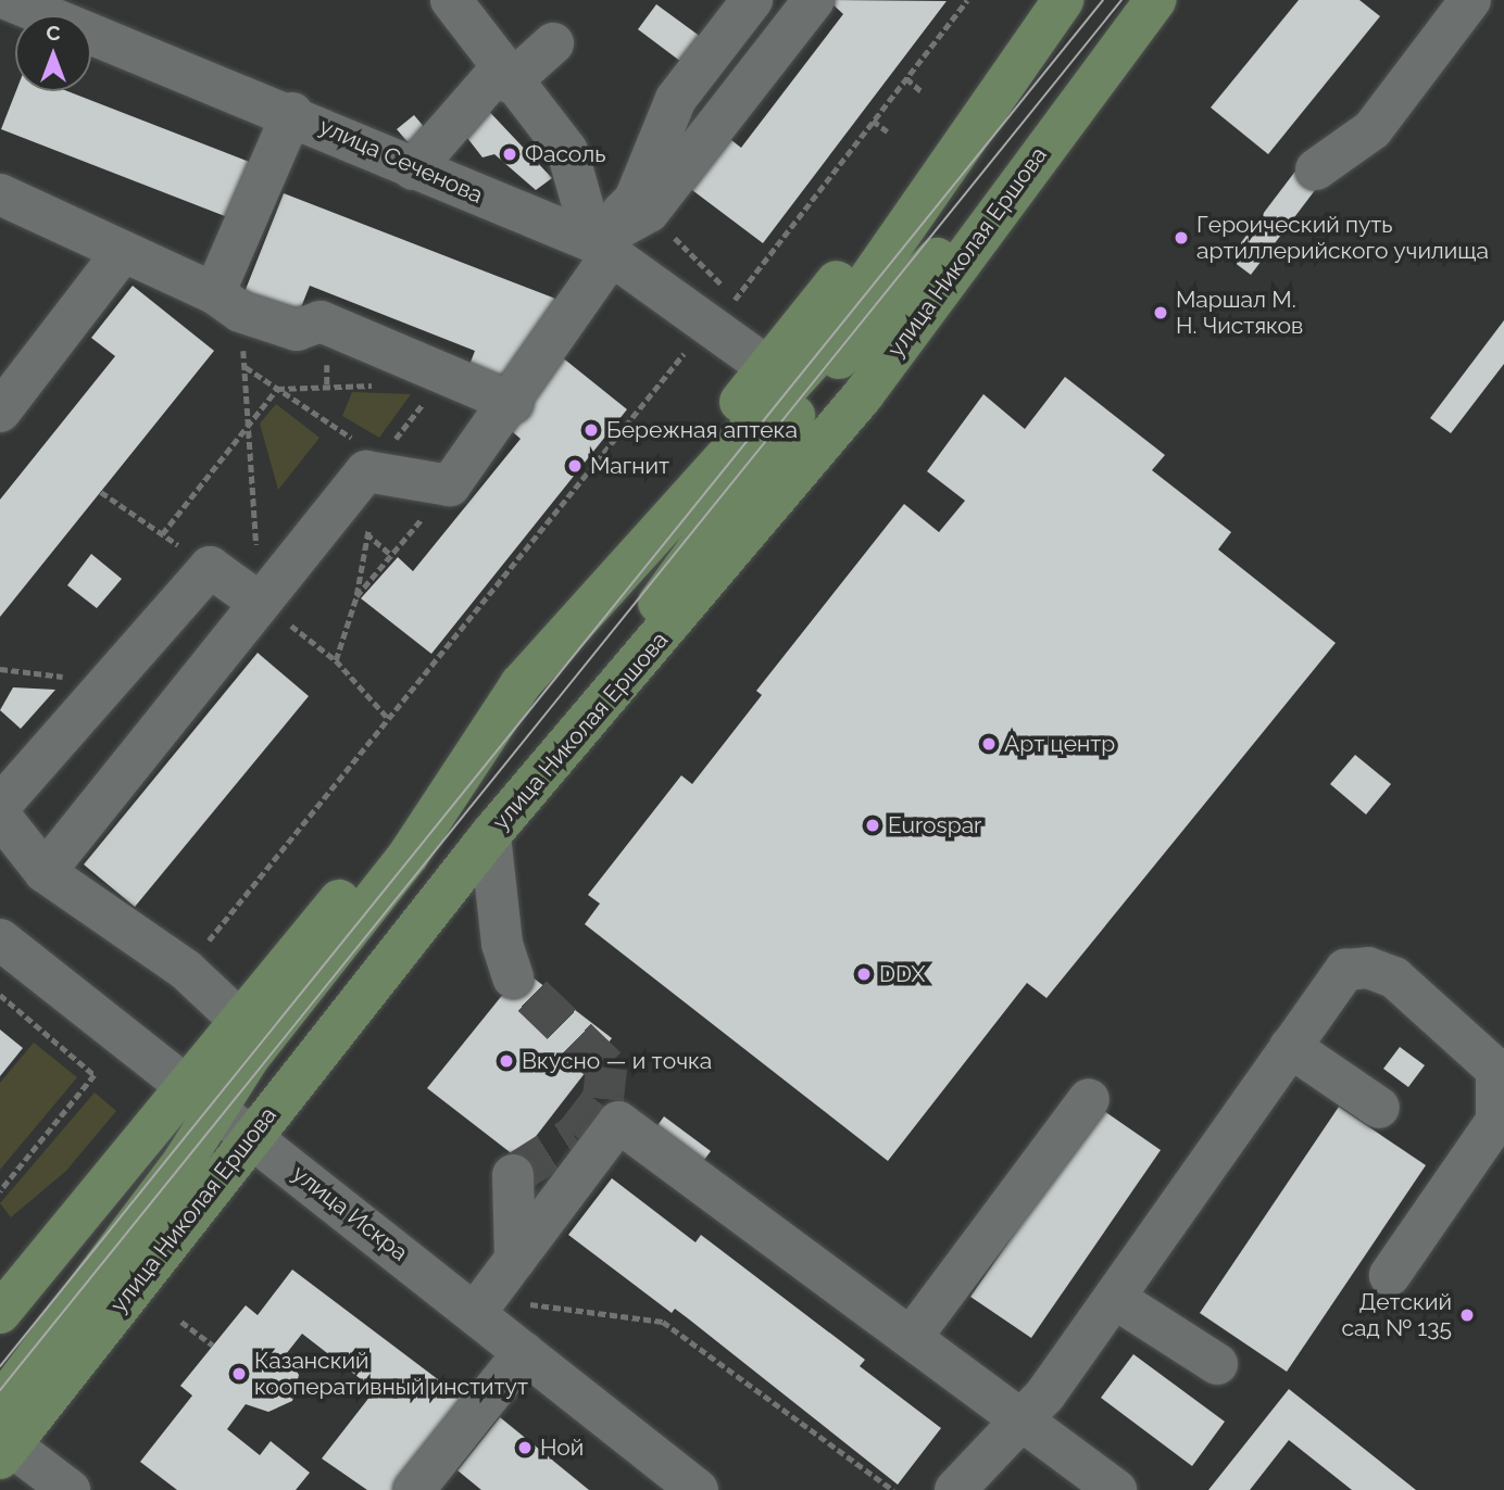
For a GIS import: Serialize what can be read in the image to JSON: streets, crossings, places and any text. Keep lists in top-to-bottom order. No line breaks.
{"streets":{"main road":["улица Николая Ершова"],"street":["улица Сеченова","улица Искра"]},"crossings":[["улица Николая Ершова","улица Искра"]],"places":["Фасоль","Героический путь артиллерийского училища","Маршал М. Н. Чистяков","Бережная аптека","Магнит","Арт центр","Eurospar","DDX","Вкусно — и точка","Детский сад № 135","Казанский кооперативный институт","Ной"],"north":"top"}
